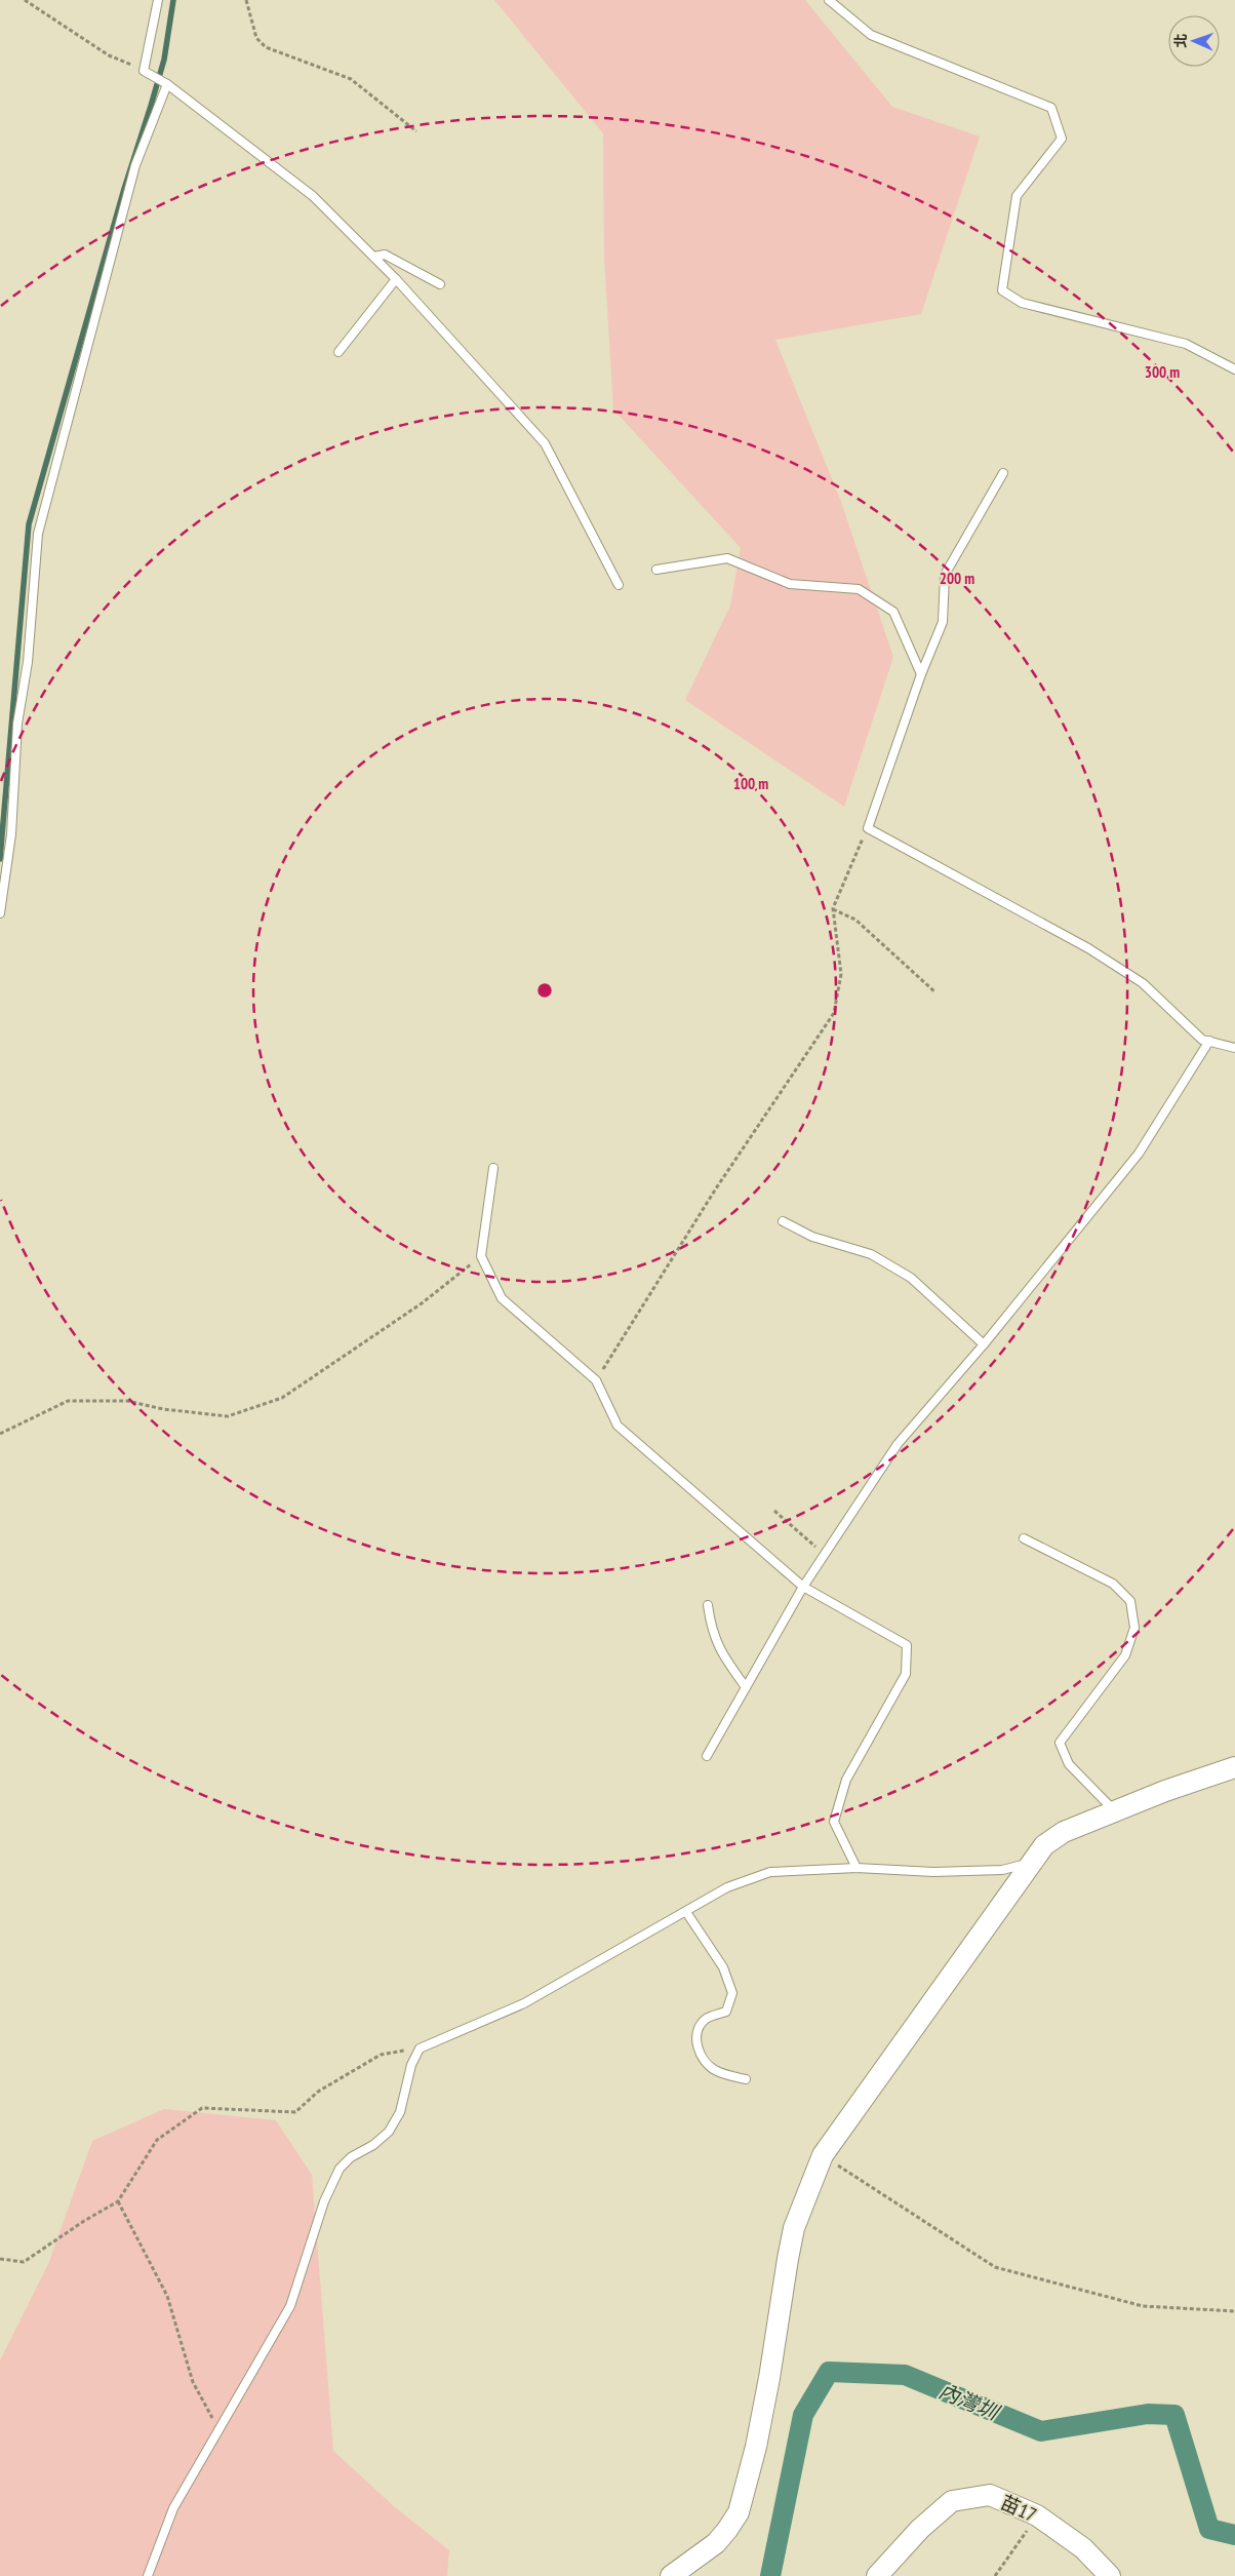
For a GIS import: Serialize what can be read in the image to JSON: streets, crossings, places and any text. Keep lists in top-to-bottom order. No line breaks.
{"streets":{"street":["苗17"]},"water":["內灣圳"],"north":"left","rings":["300 m","200 m","100 m"]}
